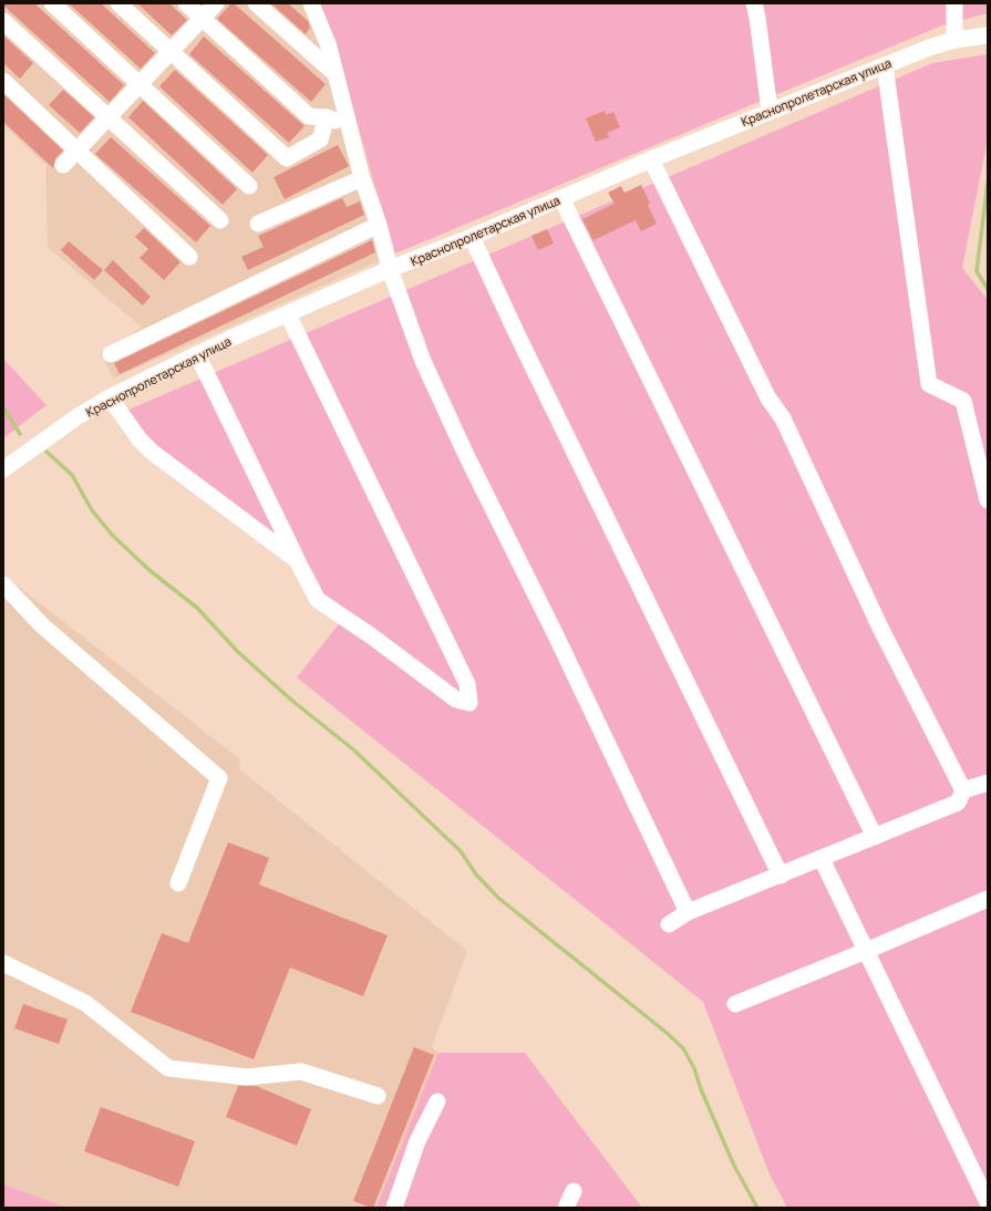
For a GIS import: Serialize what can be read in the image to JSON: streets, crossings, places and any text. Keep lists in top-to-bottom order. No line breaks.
{"streets":{"street":["Краснопролетарская улица"]}}
